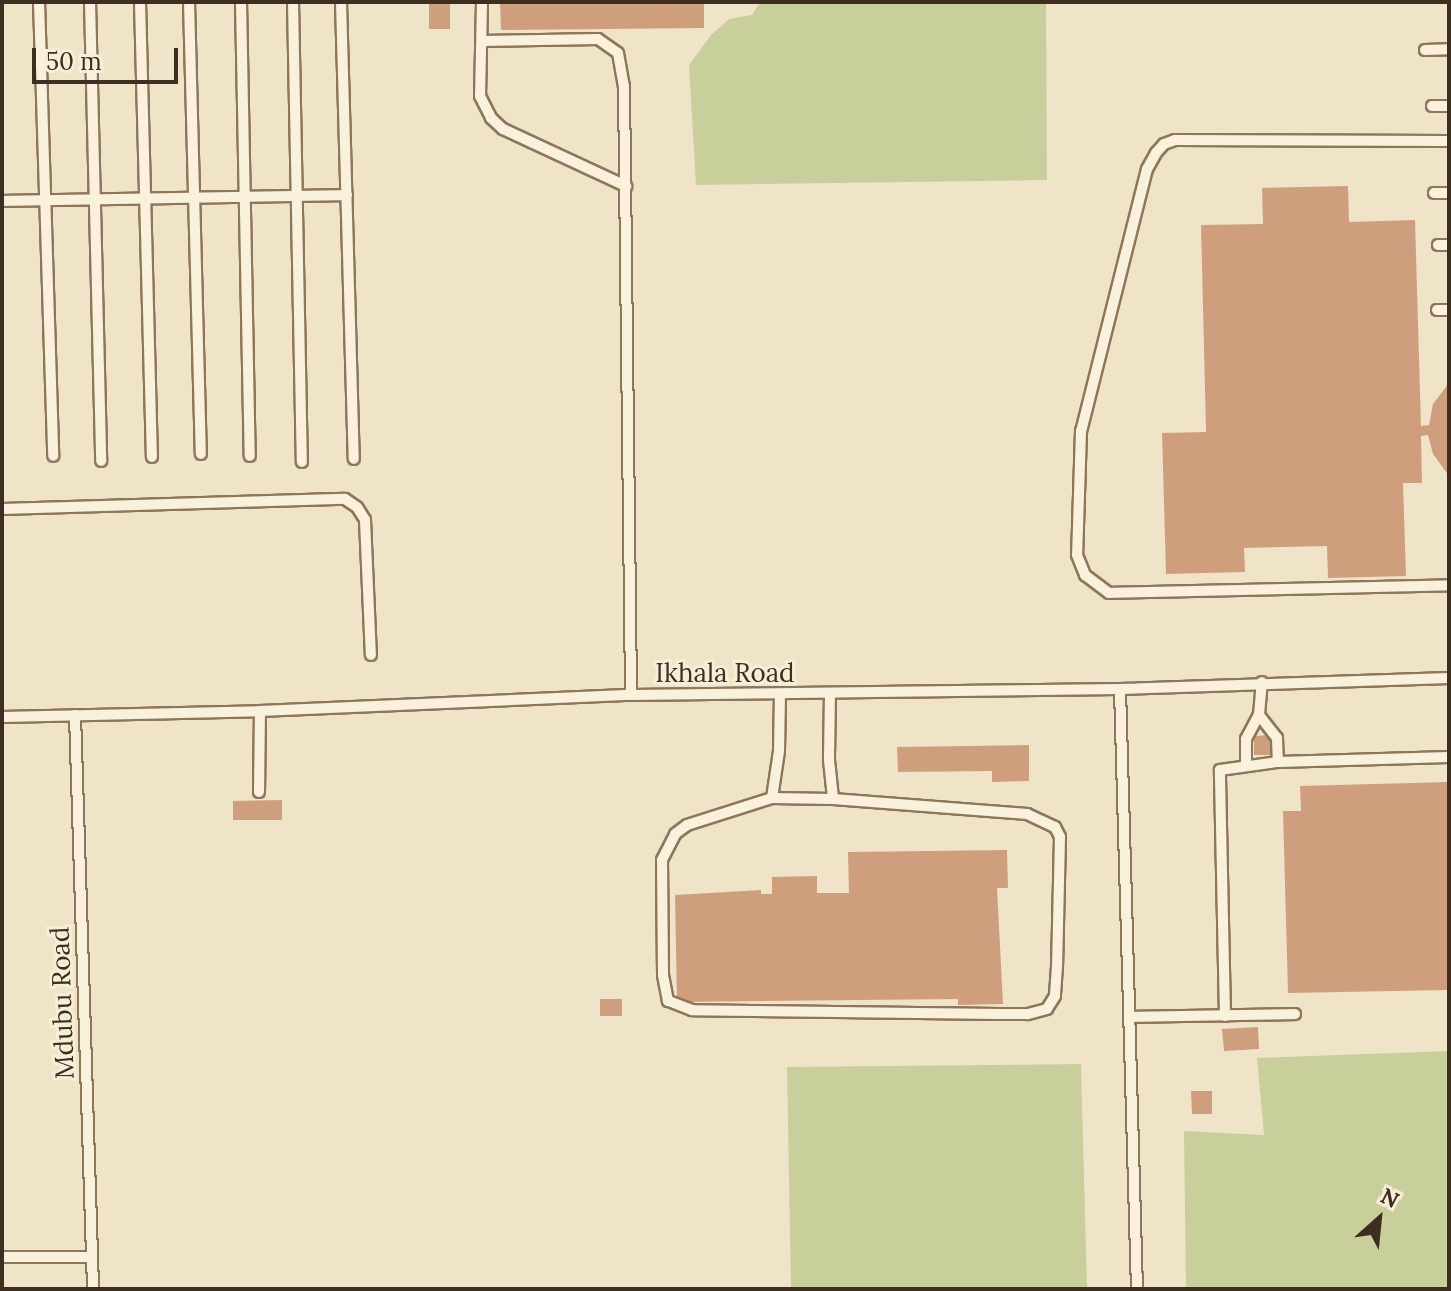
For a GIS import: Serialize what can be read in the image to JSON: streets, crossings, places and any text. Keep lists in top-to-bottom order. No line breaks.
{"streets":{"lane":["Ikhala Road","Mdubu Road"]},"crossings":[["Ikhala Road","Mdubu Road"]],"scale_bar":"50 m","north":"top right"}
